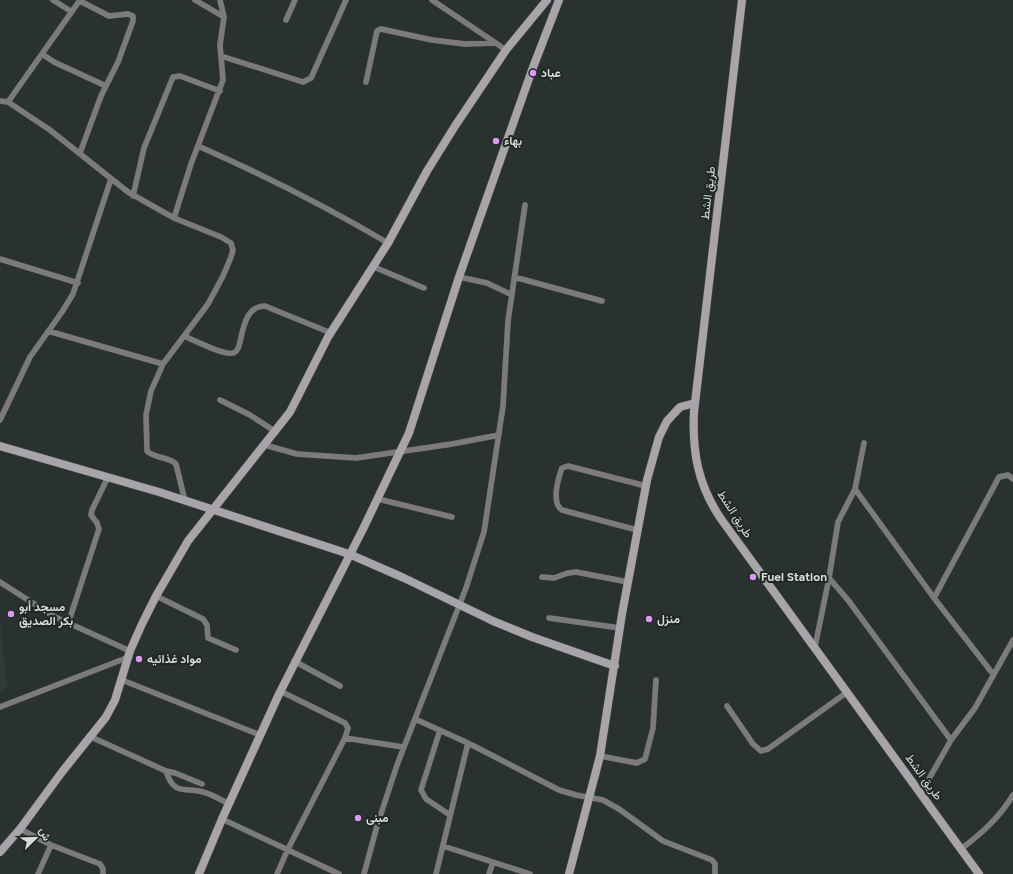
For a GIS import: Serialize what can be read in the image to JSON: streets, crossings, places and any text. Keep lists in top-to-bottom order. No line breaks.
{"streets":{"street":["طريق الشط"]},"places":["عباد","بهاء","Fuel Station","مسجد أبو بكر الصديق","منزل","مواد غذائيه","مبنى"],"north":"top right"}
